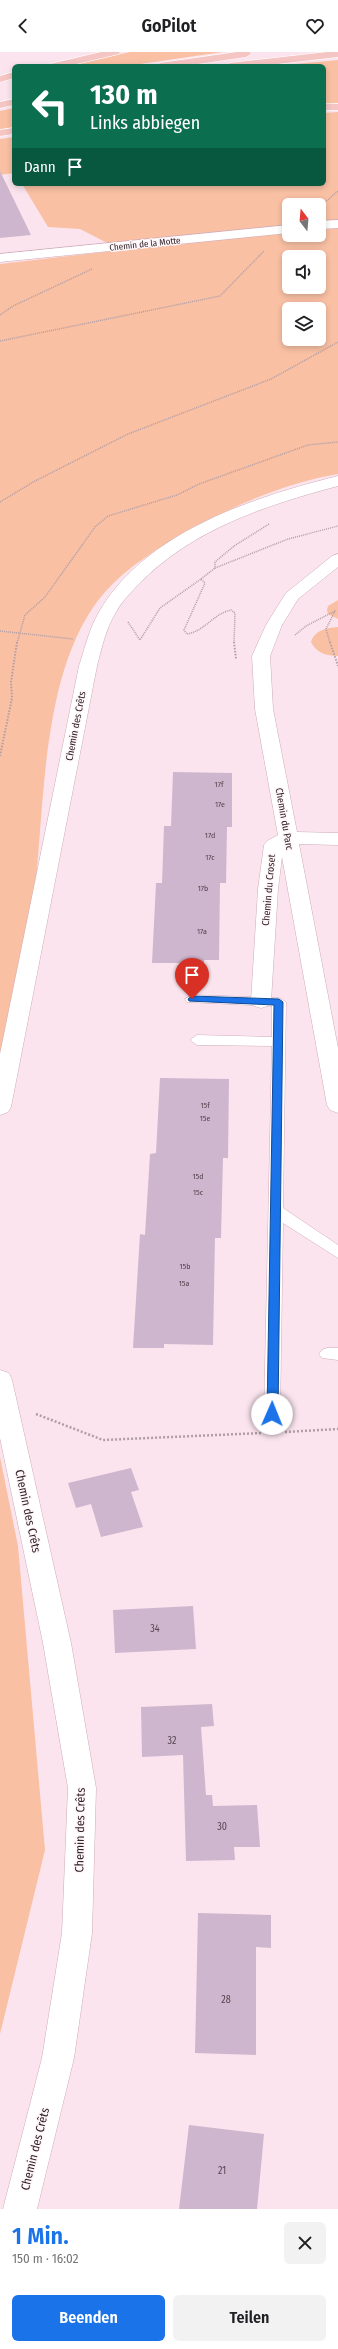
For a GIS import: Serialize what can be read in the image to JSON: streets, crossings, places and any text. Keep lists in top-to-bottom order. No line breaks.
{"streets":{"street":["Chemin de la Motte","Chemin des Crêts","Chemin du Parc","Chemin du Croset"]},"crossings":[["Chemin du Parc","Chemin du Croset"]],"house_numbers":["17f","17e","17d","17c","17b","17a","15f","15e","15d","15c","15b","15a","34","32","30","28","21"],"north":"top","page":{"header":"GoPilot","turn":["130 m","Links abbiegen"],"then":"Dann","heading":["1 Min.","150 m · 16:02"],"buttons":["Beenden","Teilen"]}}
